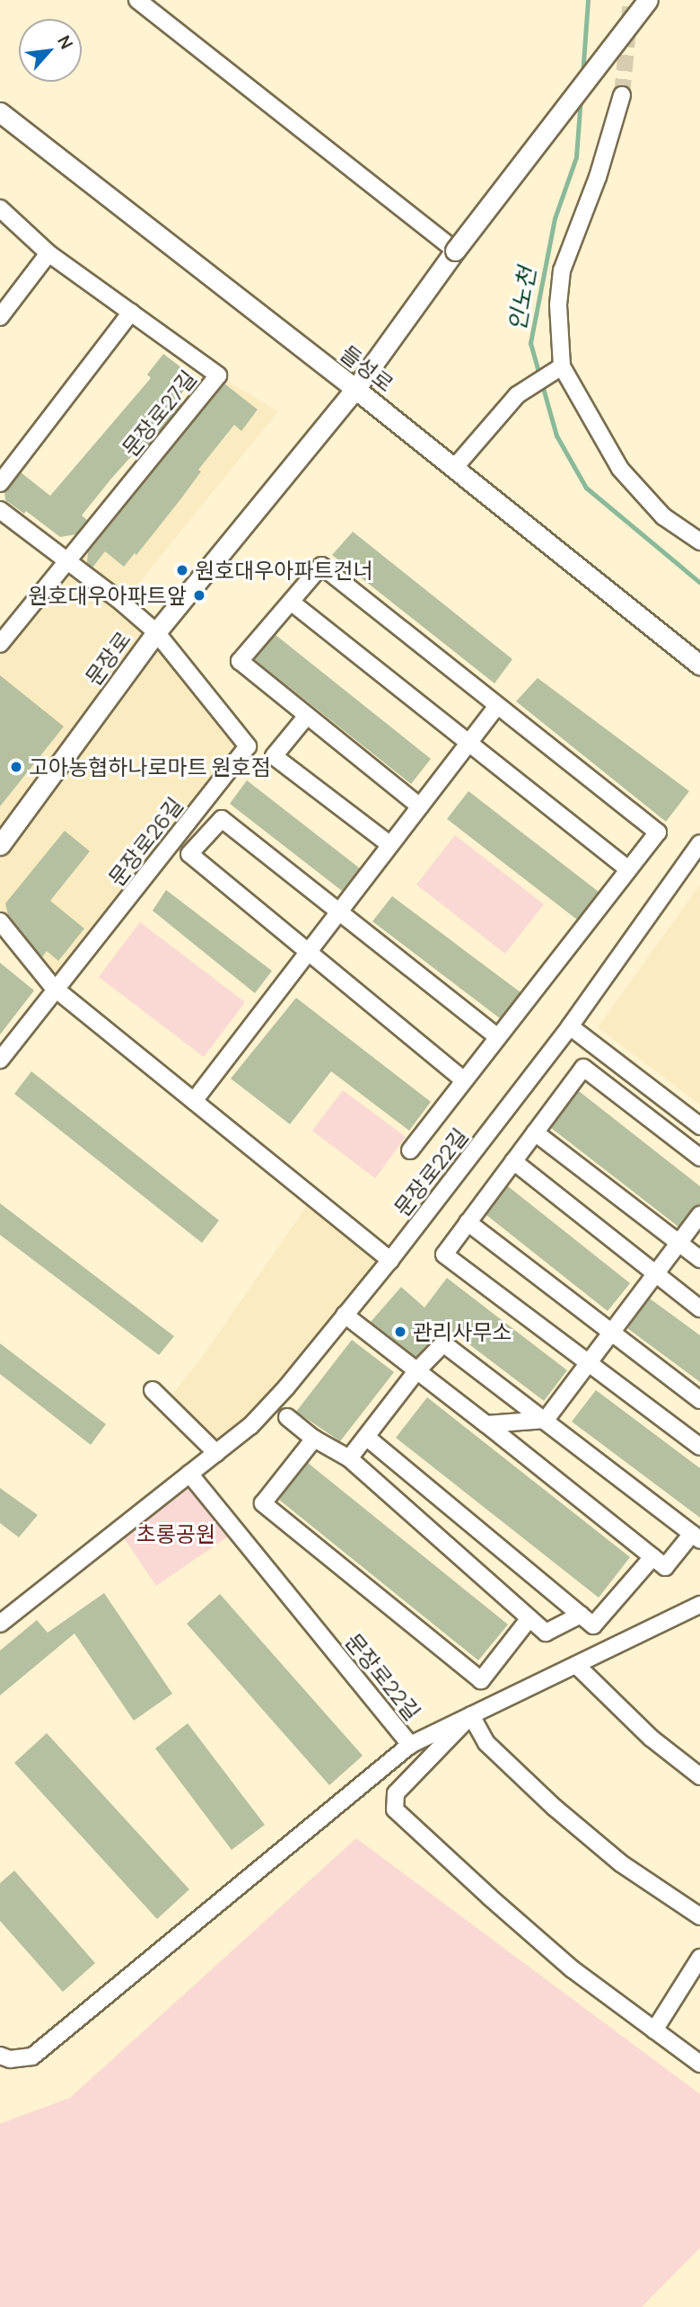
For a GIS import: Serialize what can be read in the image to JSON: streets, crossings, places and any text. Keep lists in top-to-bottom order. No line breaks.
{"streets":{"street":["들성로","문장로27길","문장로","문장로26길","문장로22길"]},"crossings":[["들성로","문장로"],["문장로","문장로26길"]],"water":["인노천"],"parks":["초롱공원"],"places":["원호대우아파트건너","원호대우아파트앞","고아농협하나로마트 원호점","관리사무소"],"north":"top right"}
